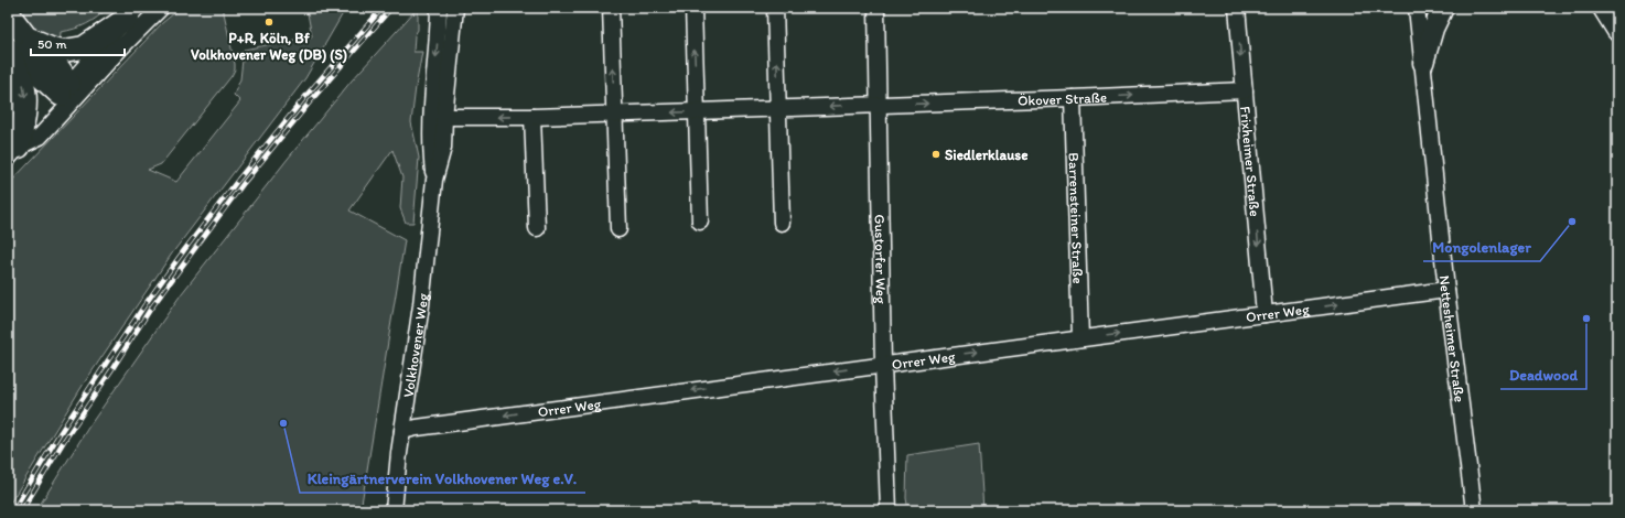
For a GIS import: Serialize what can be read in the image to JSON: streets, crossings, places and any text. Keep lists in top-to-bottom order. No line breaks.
{"streets":{"street":["Ökover Straße","Frixheimer Straße","Barrensteiner Straße","Gustorfer Weg","Orrer Weg","Nettesheimer Straße","Volkhovener Weg"]},"crossings":[["Ökover Straße","Frixheimer Straße"],["Ökover Straße","Barrensteiner Straße"],["Ökover Straße","Gustorfer Weg"],["Ökover Straße","Volkhovener Weg"],["Frixheimer Straße","Orrer Weg"],["Barrensteiner Straße","Orrer Weg"],["Gustorfer Weg","Orrer Weg"],["Orrer Weg","Nettesheimer Straße"],["Orrer Weg","Volkhovener Weg"]],"one_way":["Frixheimer Straße"],"places":["P+R, Köln, Bf Volkhovener Weg (DB) (S)","Siedlerklause","Mongolenlager","Deadwood","Kleingärtnerverein Volkhovener Weg e.V."],"scale_bar":"50 m"}
